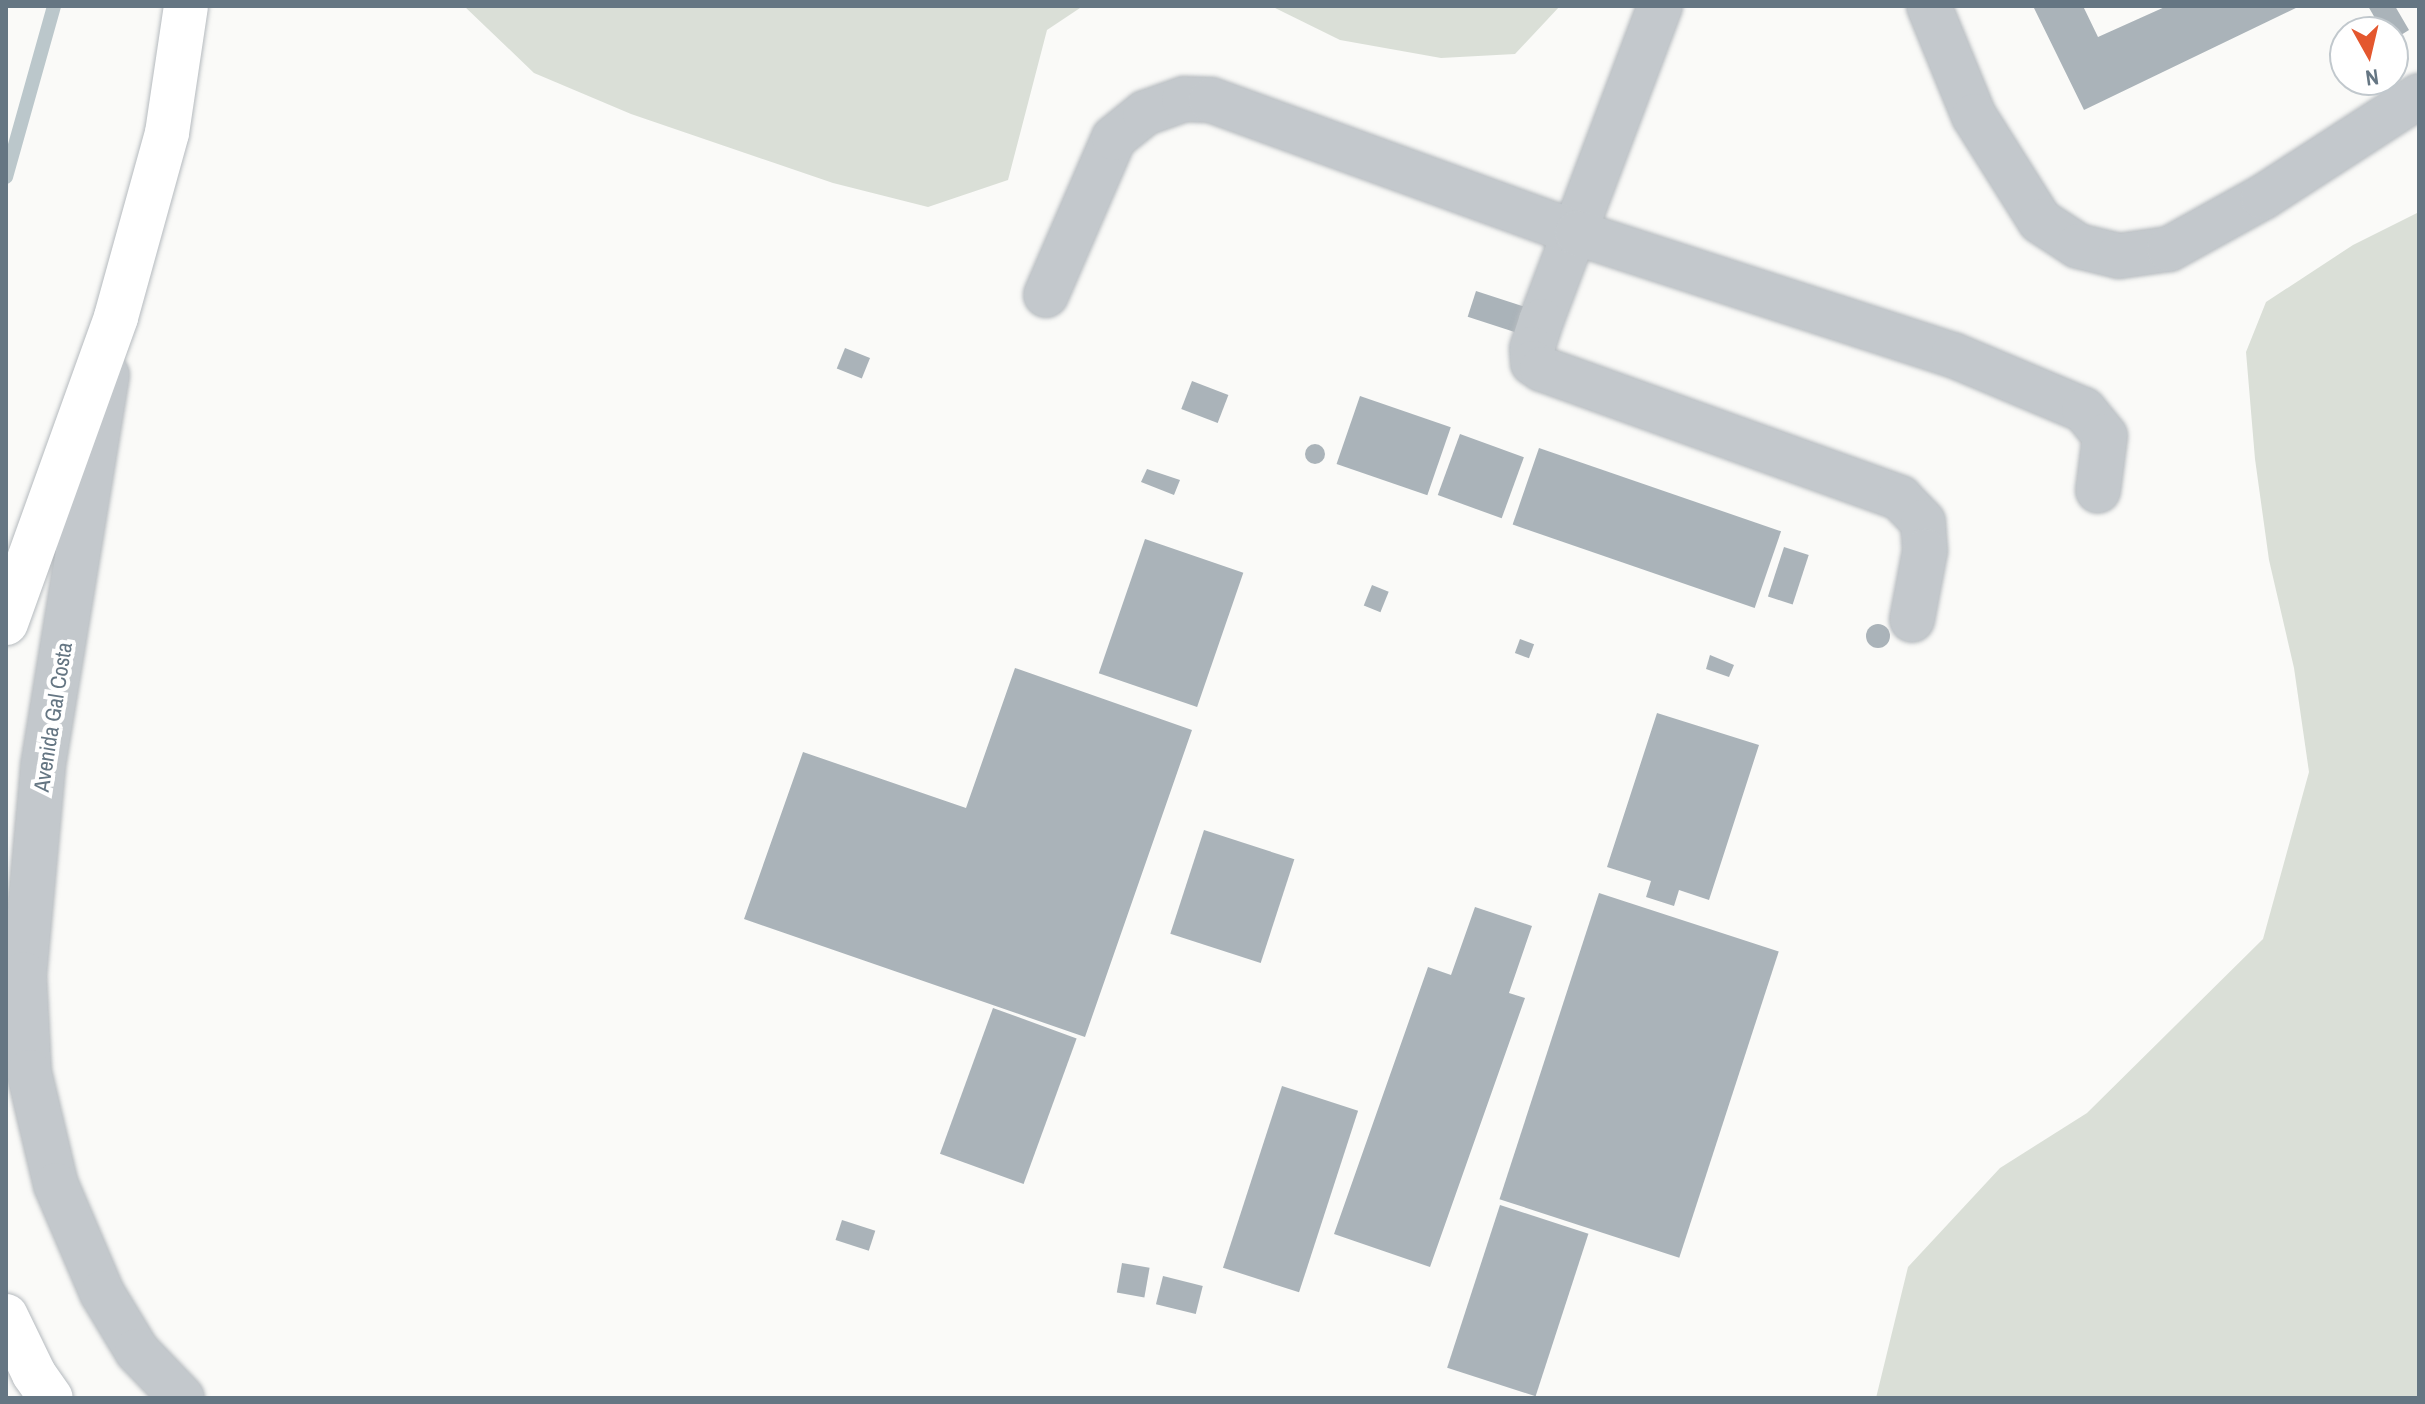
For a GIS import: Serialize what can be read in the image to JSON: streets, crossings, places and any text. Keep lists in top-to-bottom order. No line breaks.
{"streets":{"main road":["Avenida Gal Costa"]},"north":"bottom"}
